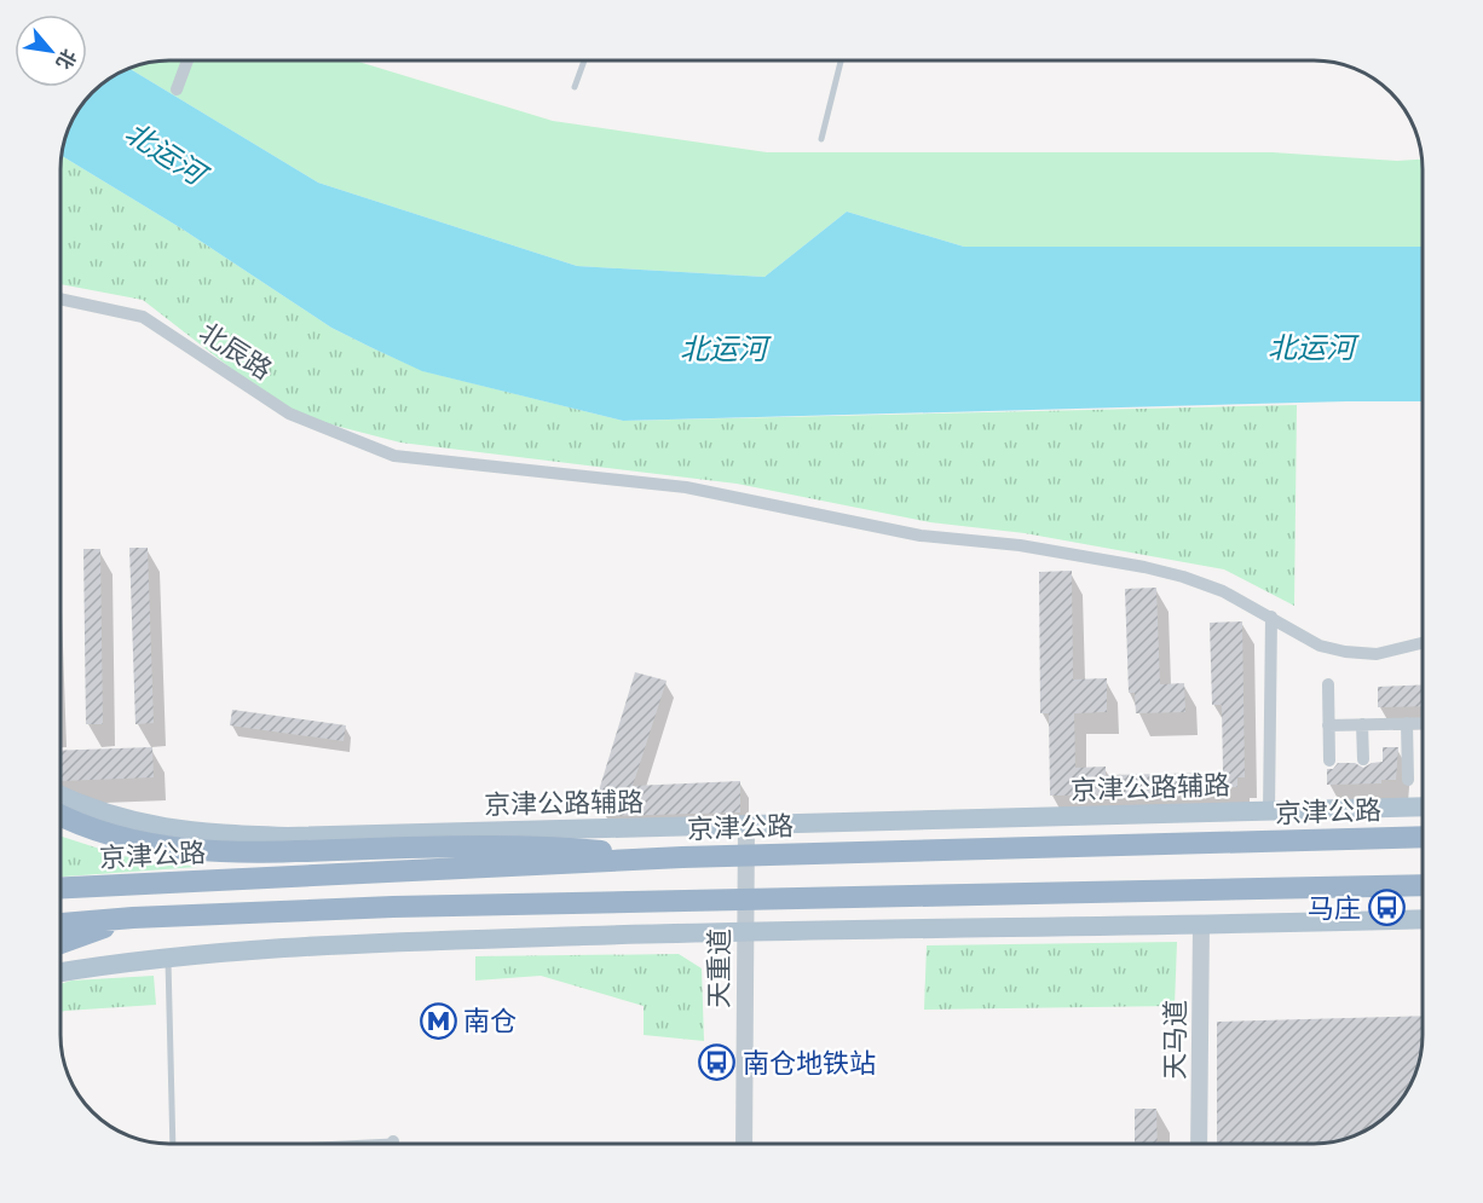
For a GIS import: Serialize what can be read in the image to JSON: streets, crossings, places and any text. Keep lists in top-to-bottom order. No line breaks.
{"streets":{"highway":["京津公路"],"main road":["京津公路辅路"],"street":["北辰路","天重道","天马道"]},"crossings":[["京津公路辅路","天重道"],["京津公路","天重道"]],"water":["北运河"],"places":{"bus stop":["马庄","南仓地铁站"],"metro station":["南仓"]},"north":"bottom right"}
